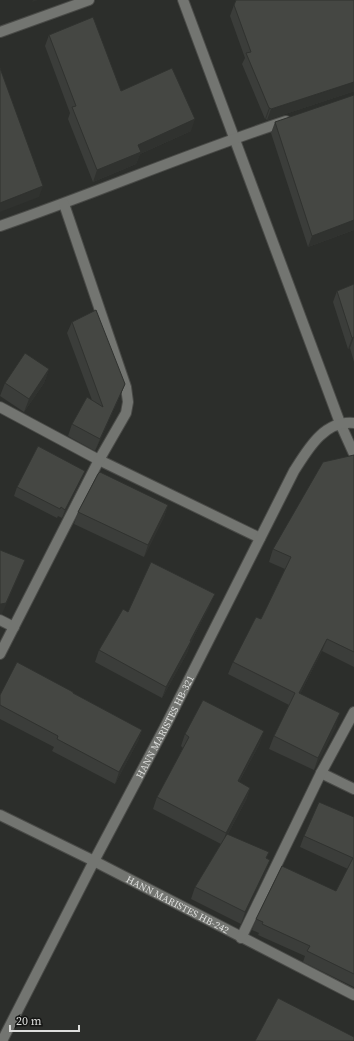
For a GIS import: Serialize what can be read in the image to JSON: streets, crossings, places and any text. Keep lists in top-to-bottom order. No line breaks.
{"streets":{"street":["HANN MARISTES HB-321","HANN MARISTES HB-242"]},"crossings":[["HANN MARISTES HB-321","HANN MARISTES HB-242"]],"scale_bar":"20 m"}
